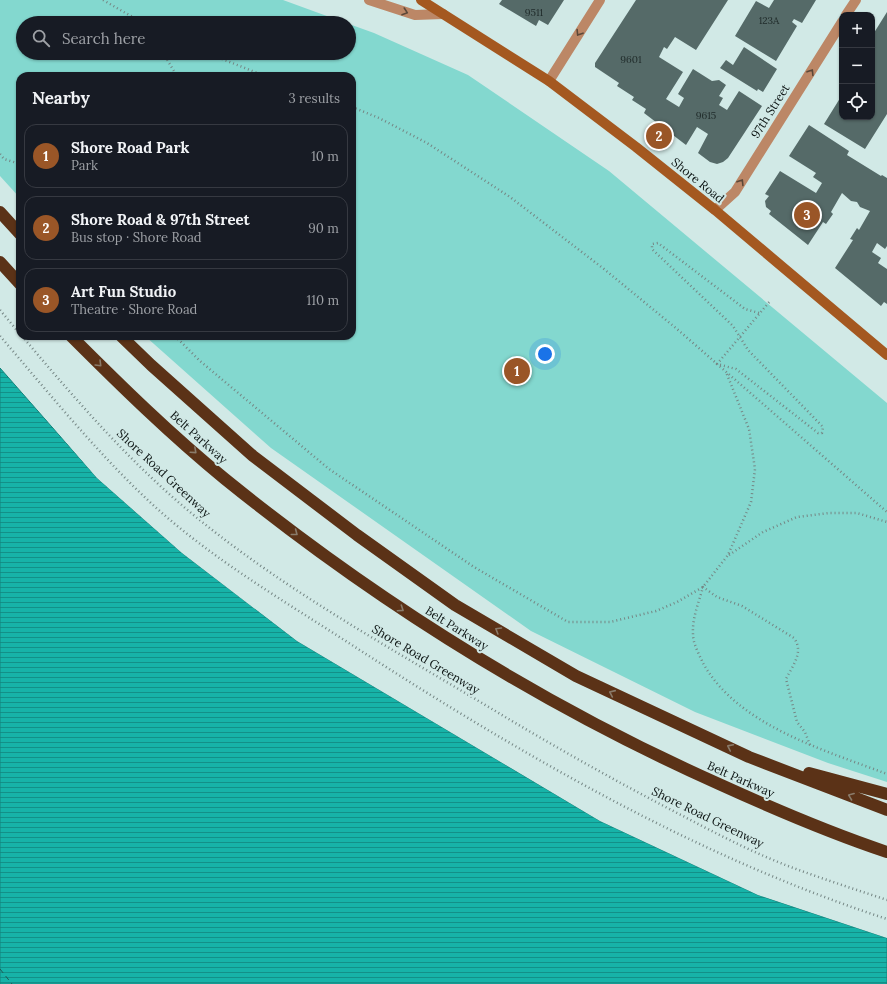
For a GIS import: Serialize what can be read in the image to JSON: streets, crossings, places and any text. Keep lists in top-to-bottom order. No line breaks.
{"streets":{"highway":["Belt Parkway"],"street":["97th Street","Shore Road"],"path":["Shore Road Greenway"]},"crossings":[["97th Street","Shore Road"]],"one_way":["97th Street"],"house_numbers":["9511","123A","9601","9615"],"page":{"map_buttons":["+","−"],"search":"Search here","heading":["Nearby","3 results"],"pins":["2","3","1"],"list":[{"mark":"1","name":"Shore Road Park","note":"Park","value":"10 m"},{"mark":"2","name":"Shore Road & 97th Street","note":"Bus stop · Shore Road","value":"90 m"},{"mark":"3","name":"Art Fun Studio","note":"Theatre · Shore Road","value":"110 m"}]}}
